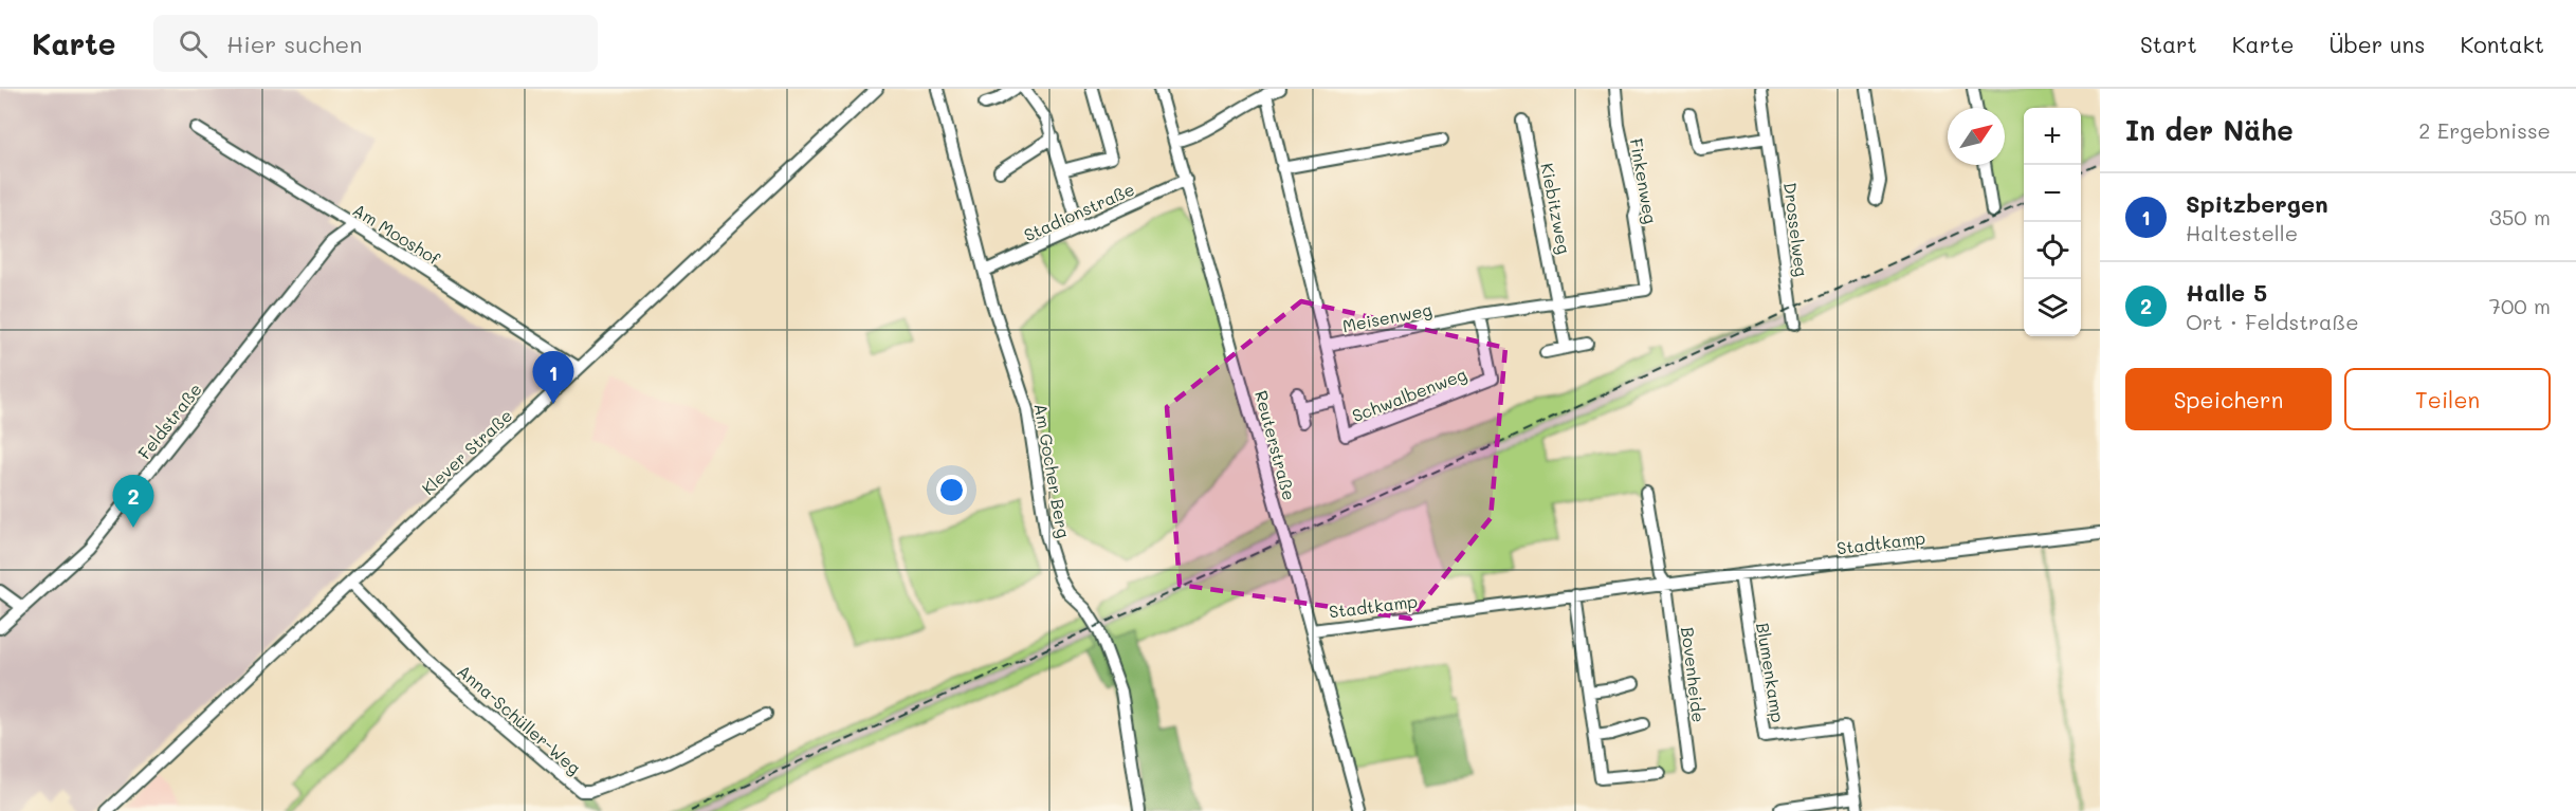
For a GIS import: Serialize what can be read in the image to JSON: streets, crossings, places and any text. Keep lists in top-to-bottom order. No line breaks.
{"streets":{"street":["Finkenweg","Kiebitzweg","Stadionstraße","Drosselweg","Am Mooshof","Meisenweg","Schwalbenweg","Feldstraße","Reuterstraße","Klever Straße","Am Gocher Berg","Stadtkamp","Blumenkamp","Bovenheide","Anna-Schüller-Weg"]},"crossings":[["Finkenweg","Meisenweg"],["Kiebitzweg","Meisenweg"],["Stadionstraße","Reuterstraße"],["Stadionstraße","Am Gocher Berg"],["Am Mooshof","Feldstraße"],["Am Mooshof","Klever Straße"],["Meisenweg","Schwalbenweg"],["Reuterstraße","Stadtkamp"],["Klever Straße","Anna-Schüller-Weg"],["Stadtkamp","Blumenkamp"],["Stadtkamp","Bovenheide"]],"north":"top right","page":{"header":"Karte","search":"Hier suchen","nav":["Start","Karte","Über uns","Kontakt"],"heading":["In der Nähe","2 Ergebnisse"],"map_buttons":["+","−"],"list":[{"mark":"1","name":"Spitzbergen","note":"Haltestelle","value":"350 m"},{"mark":"2","name":"Halle 5","note":"Ort · Feldstraße","value":"700 m"}],"buttons":["Speichern","Teilen"],"pins":["1","2"]}}
